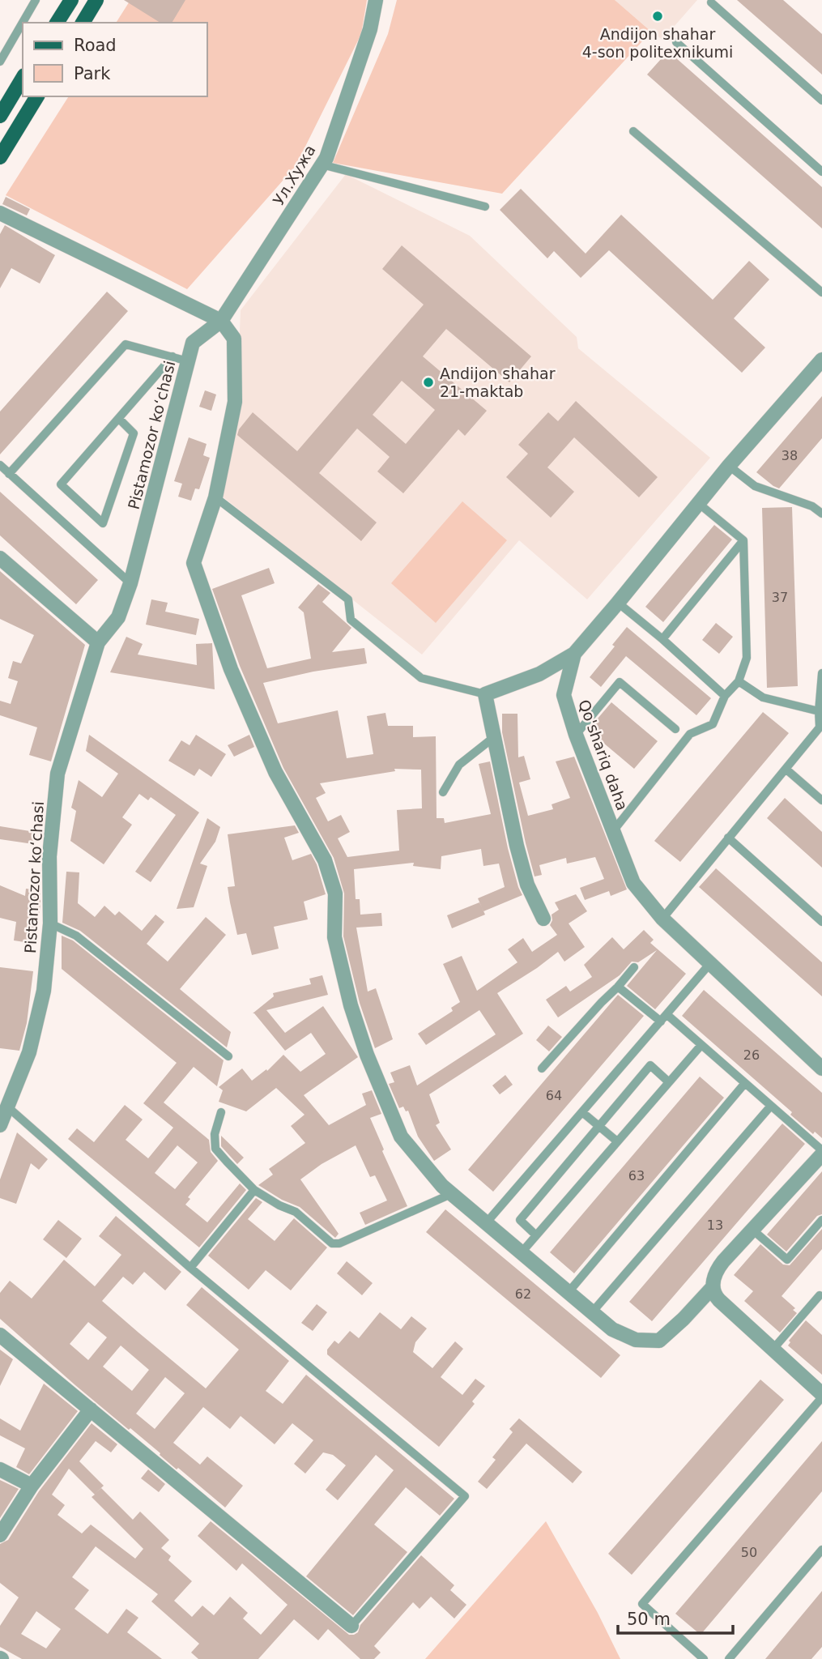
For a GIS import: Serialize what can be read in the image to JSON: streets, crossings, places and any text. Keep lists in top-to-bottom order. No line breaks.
{"streets":{"street":["Ул.Хужа","Pistamozor koʻchasi","Qo'shariq daha"]},"crossings":[["Ул.Хужа","Pistamozor koʻchasi"]],"places":["Andijon shahar 4-son politexnikumi","Andijon shahar 21-maktab"],"house_numbers":["38","37","26","64","63","13","62","50"],"legend":["Road","Park"],"scale_bar":"50 m"}
